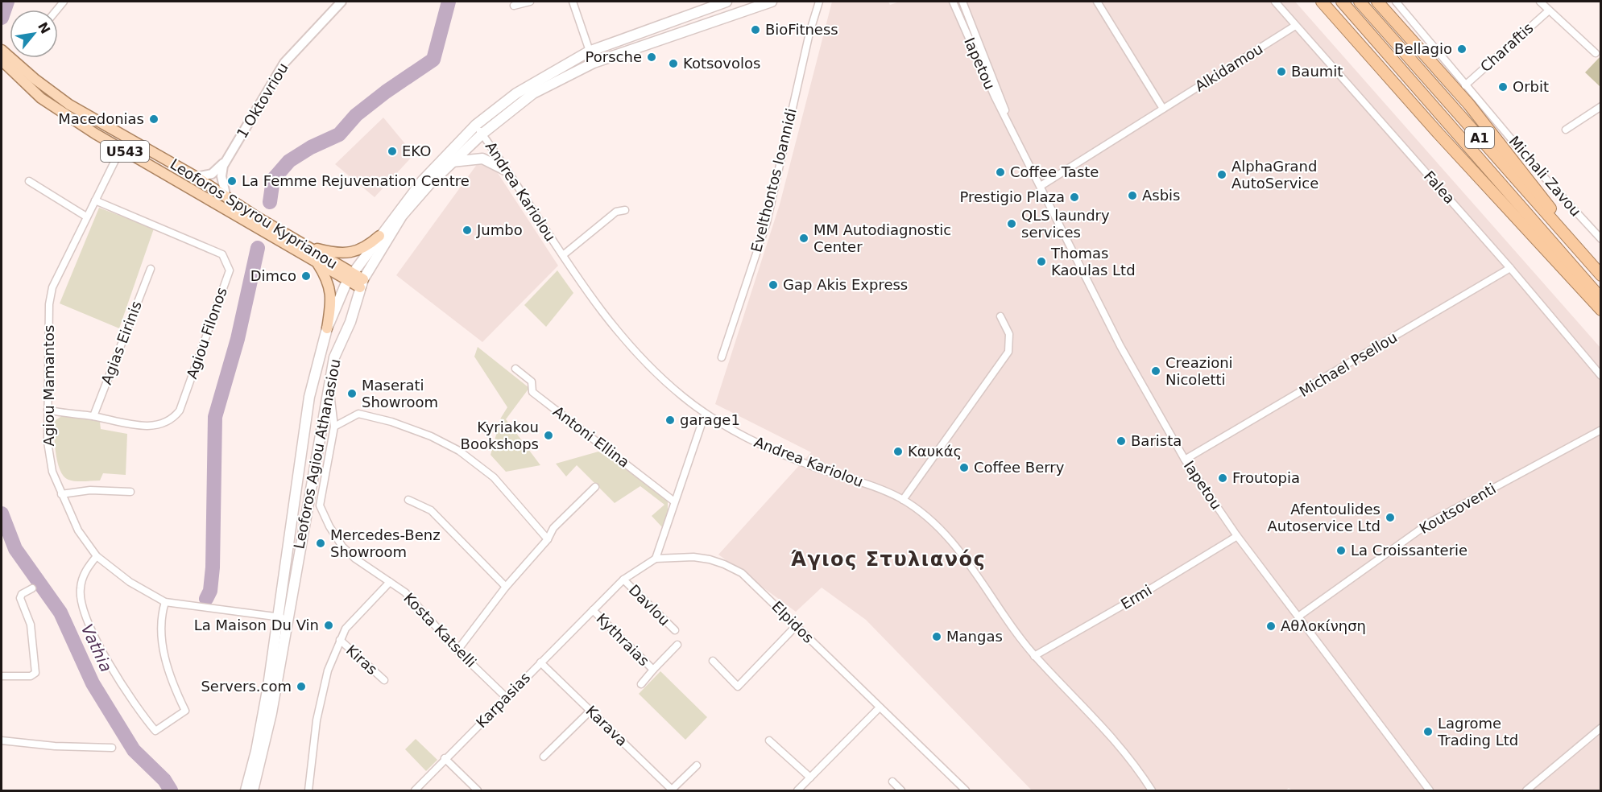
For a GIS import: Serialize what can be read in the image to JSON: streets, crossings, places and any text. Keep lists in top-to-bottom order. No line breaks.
{"streets":{"highway":["A1"],"main road":["U543","Leoforos Spyrou Kyprianou","Leoforos Agiou Athanasiou"],"street":["Charaftis","Iapetou","Alkidamou","1 Oktovriou","Michali Zavou","Evelthontos Ioannidi","Falea","Andrea Kariolou","Agiou Filonos","Agias Eirinis","Michael Psellou","Agiou Mamantos","Antoni Ellina","Koutsoventi","Ermi","Davlou","Elpidos","Kosta Katselli","Kythraias","Kiras","Karpasias","Karava"]},"crossings":[["Charaftis","Michali Zavou"],["Iapetou","Alkidamou"],["Iapetou","Michael Psellou"],["Iapetou","Koutsoventi"],["Iapetou","Ermi"],["Alkidamou","Falea"],["1 Oktovriou","Leoforos Spyrou Kyprianou"],["Falea","Michael Psellou"],["Andrea Kariolou","Leoforos Agiou Athanasiou"],["Andrea Kariolou","Ermi"],["Leoforos Spyrou Kyprianou","Agiou Mamantos"],["Leoforos Spyrou Kyprianou","Leoforos Agiou Athanasiou"],["Agiou Filonos","Agias Eirinis"],["Agiou Filonos","Agiou Mamantos"],["Agiou Mamantos","Leoforos Agiou Athanasiou"],["Leoforos Agiou Athanasiou","Kosta Katselli"],["Kosta Katselli","Karpasias"],["Kythraias","Karpasias"],["Karpasias","Karava"]],"districts":["Άγιος Στυλιανός"],"water":["Vathia"],"places":["BioFitness","Bellagio","Porsche","Kotsovolos","Baumit","Orbit","Macedonias","EKO","Coffee Taste","AlphaGrand AutoService","La Femme Rejuvenation Centre","Asbis","Prestigio Plaza","QLS laundry services","Jumbo","MM Autodiagnostic Center","Thomas Kaoulas Ltd","Dimco","Gap Akis Express","Creazioni Nicoletti","Maserati Showroom","garage1","Kyriakou Bookshops","Barista","Καυκάς","Coffee Berry","Froutopia","Afentoulides Autoservice Ltd","Mercedes-Benz Showroom","La Croissanterie","La Maison Du Vin","Αθλοκίνηση","Mangas","Servers.com","Lagrome Trading Ltd"],"north":"top right"}
